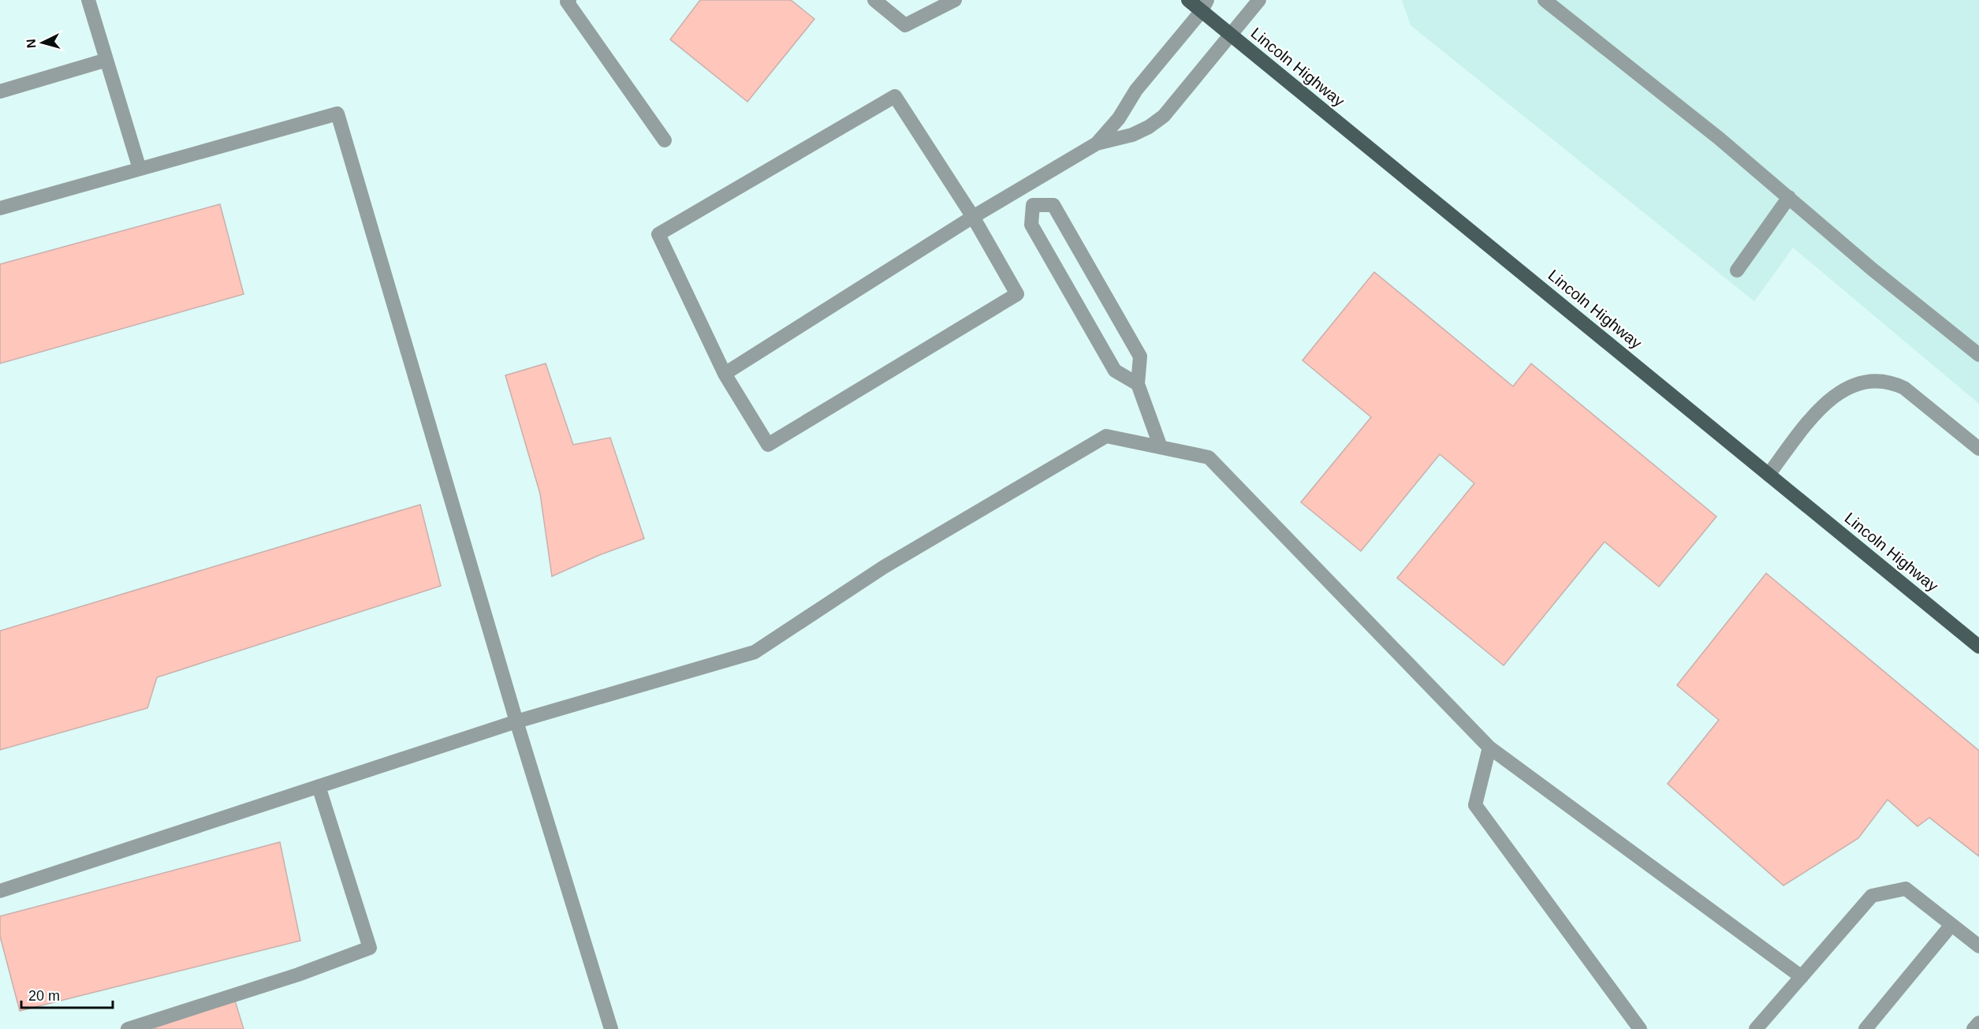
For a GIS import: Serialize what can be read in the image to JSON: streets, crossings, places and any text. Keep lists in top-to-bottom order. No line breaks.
{"streets":{"main road":["Lincoln Highway"]},"scale_bar":"20 m","north":"left"}
